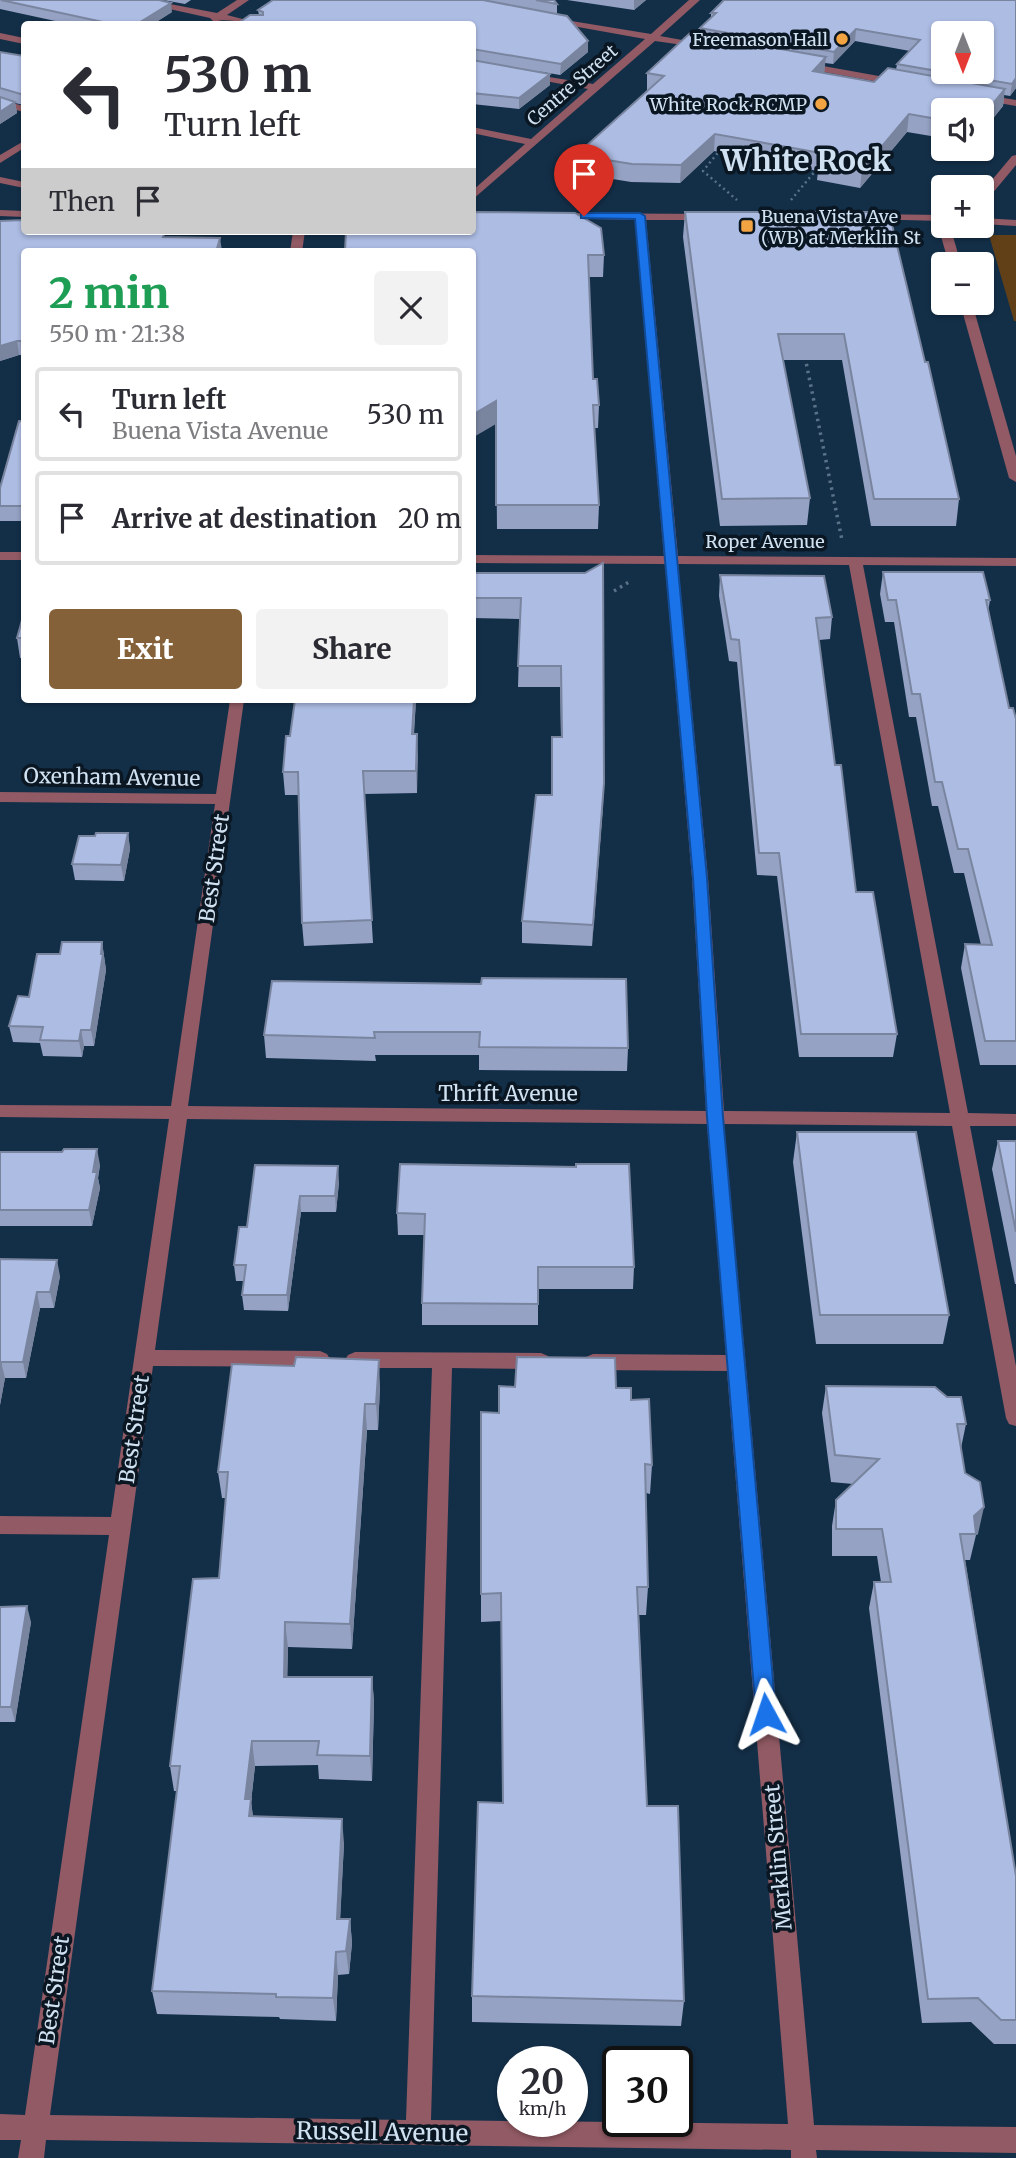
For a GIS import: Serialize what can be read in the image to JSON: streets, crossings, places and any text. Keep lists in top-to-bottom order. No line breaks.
{"streets":{"street":["Centre Street","Roper Avenue","Oxenham Avenue","Best Street","Thrift Avenue","Merklin Street","Russell Avenue"]},"crossings":[["Roper Avenue","Merklin Street"],["Oxenham Avenue","Best Street"],["Best Street","Thrift Avenue"],["Best Street","Russell Avenue"],["Thrift Avenue","Merklin Street"],["Merklin Street","Russell Avenue"]],"districts":["White Rock"],"places":{"other":["Freemason Hall","White Rock RCMP"],"transit":["Buena Vista Ave (WB) at Merklin St"]},"north":"bottom","page":{"map_buttons":["+","−"],"turn":["530 m","Turn left"],"then":"Then","heading":["2 min","550 m · 21:38"],"list":[{"name":"Turn left","note":"Buena Vista Avenue","value":"530 m"},{"name":"Arrive at destination","value":"20 m"}],"buttons":["Exit","Share"],"speed":"20 km/h","limit":"30"}}
